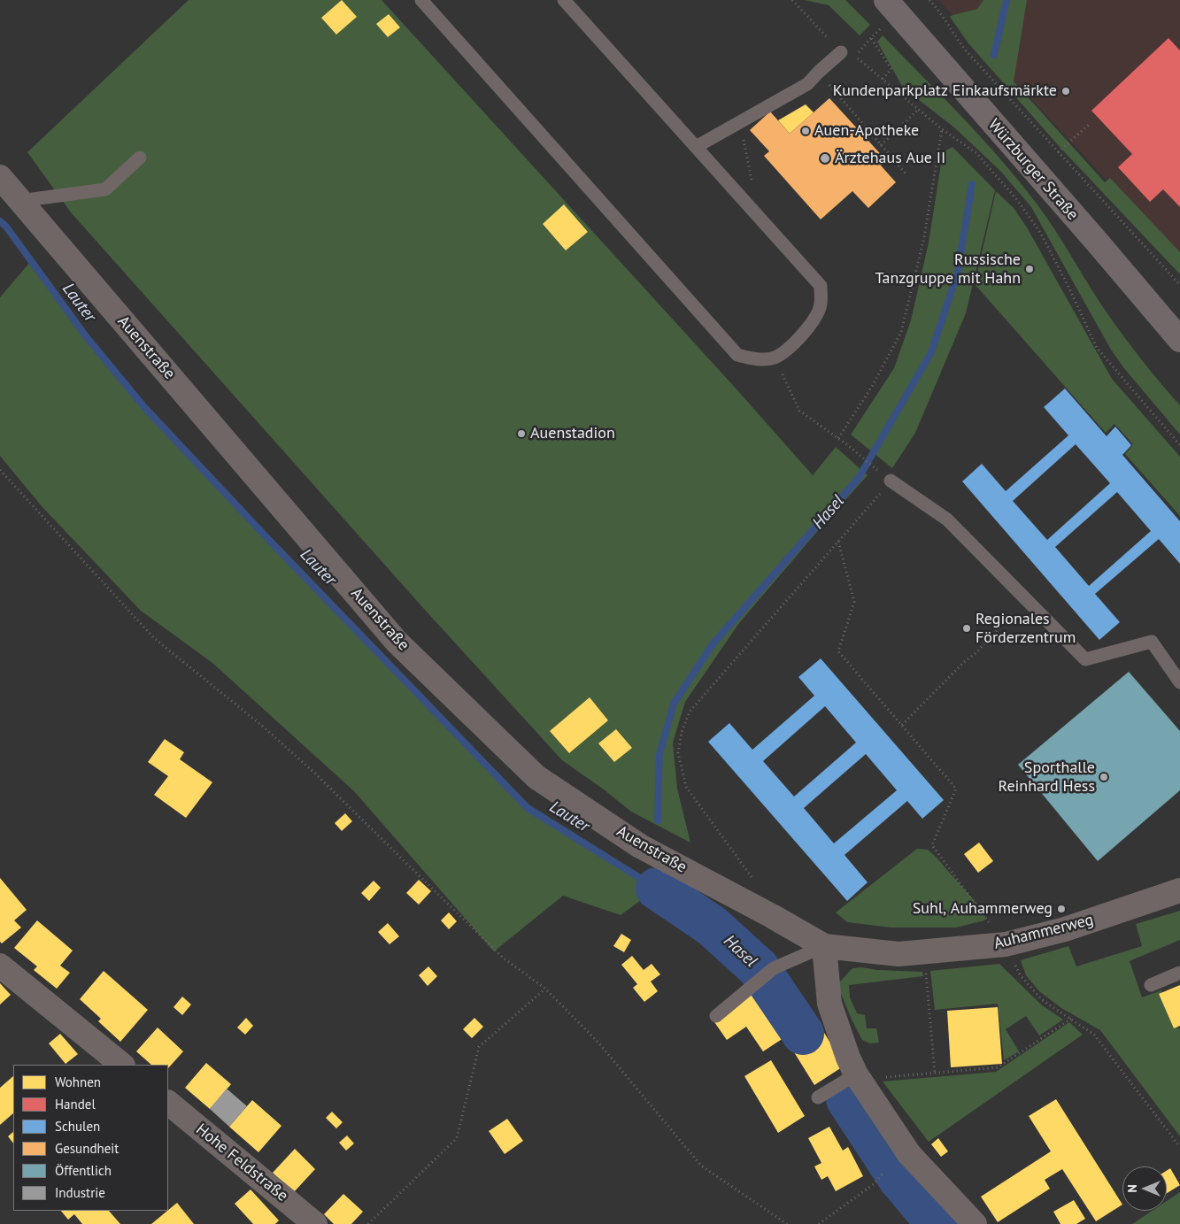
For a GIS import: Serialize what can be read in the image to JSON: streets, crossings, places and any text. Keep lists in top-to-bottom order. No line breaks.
{"streets":{"main road":["Würzburger Straße"],"street":["Auenstraße","Auhammerweg","Hohe Feldstraße"]},"crossings":[["Auenstraße","Auhammerweg"]],"water":["Lauter","Hasel"],"places":["Kundenparkplatz Einkaufsmärkte","Auen-Apotheke","Ärztehaus Aue II","Russische Tanzgruppe mit Hahn","Auenstadion","Regionales Förderzentrum","Sporthalle Reinhard Hess","Suhl, Auhammerweg"],"legend":["Wohnen","Handel","Schulen","Gesundheit","Öffentlich","Industrie"],"north":"left"}
